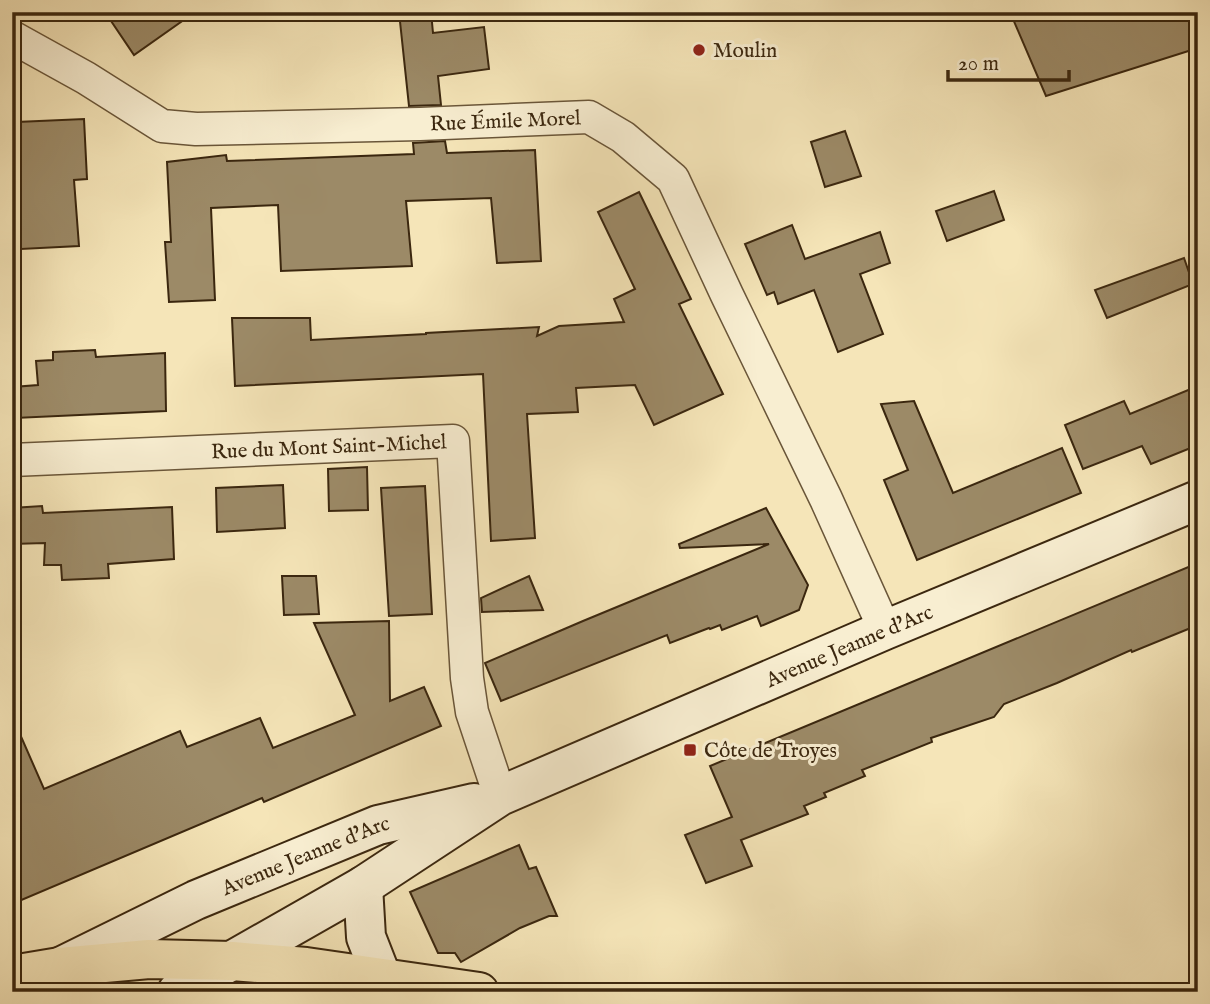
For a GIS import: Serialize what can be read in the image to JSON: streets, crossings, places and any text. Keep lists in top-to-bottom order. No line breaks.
{"streets":{"main road":["Avenue Jeanne d'Arc"],"street":["Rue Émile Morel","Rue du Mont Saint-Michel"]},"crossings":[["Rue Émile Morel","Avenue Jeanne d'Arc"],["Rue du Mont Saint-Michel","Avenue Jeanne d'Arc"]],"places":{"other":["Moulin"],"transit":["Côte de Troyes"]},"scale_bar":"20 m"}
